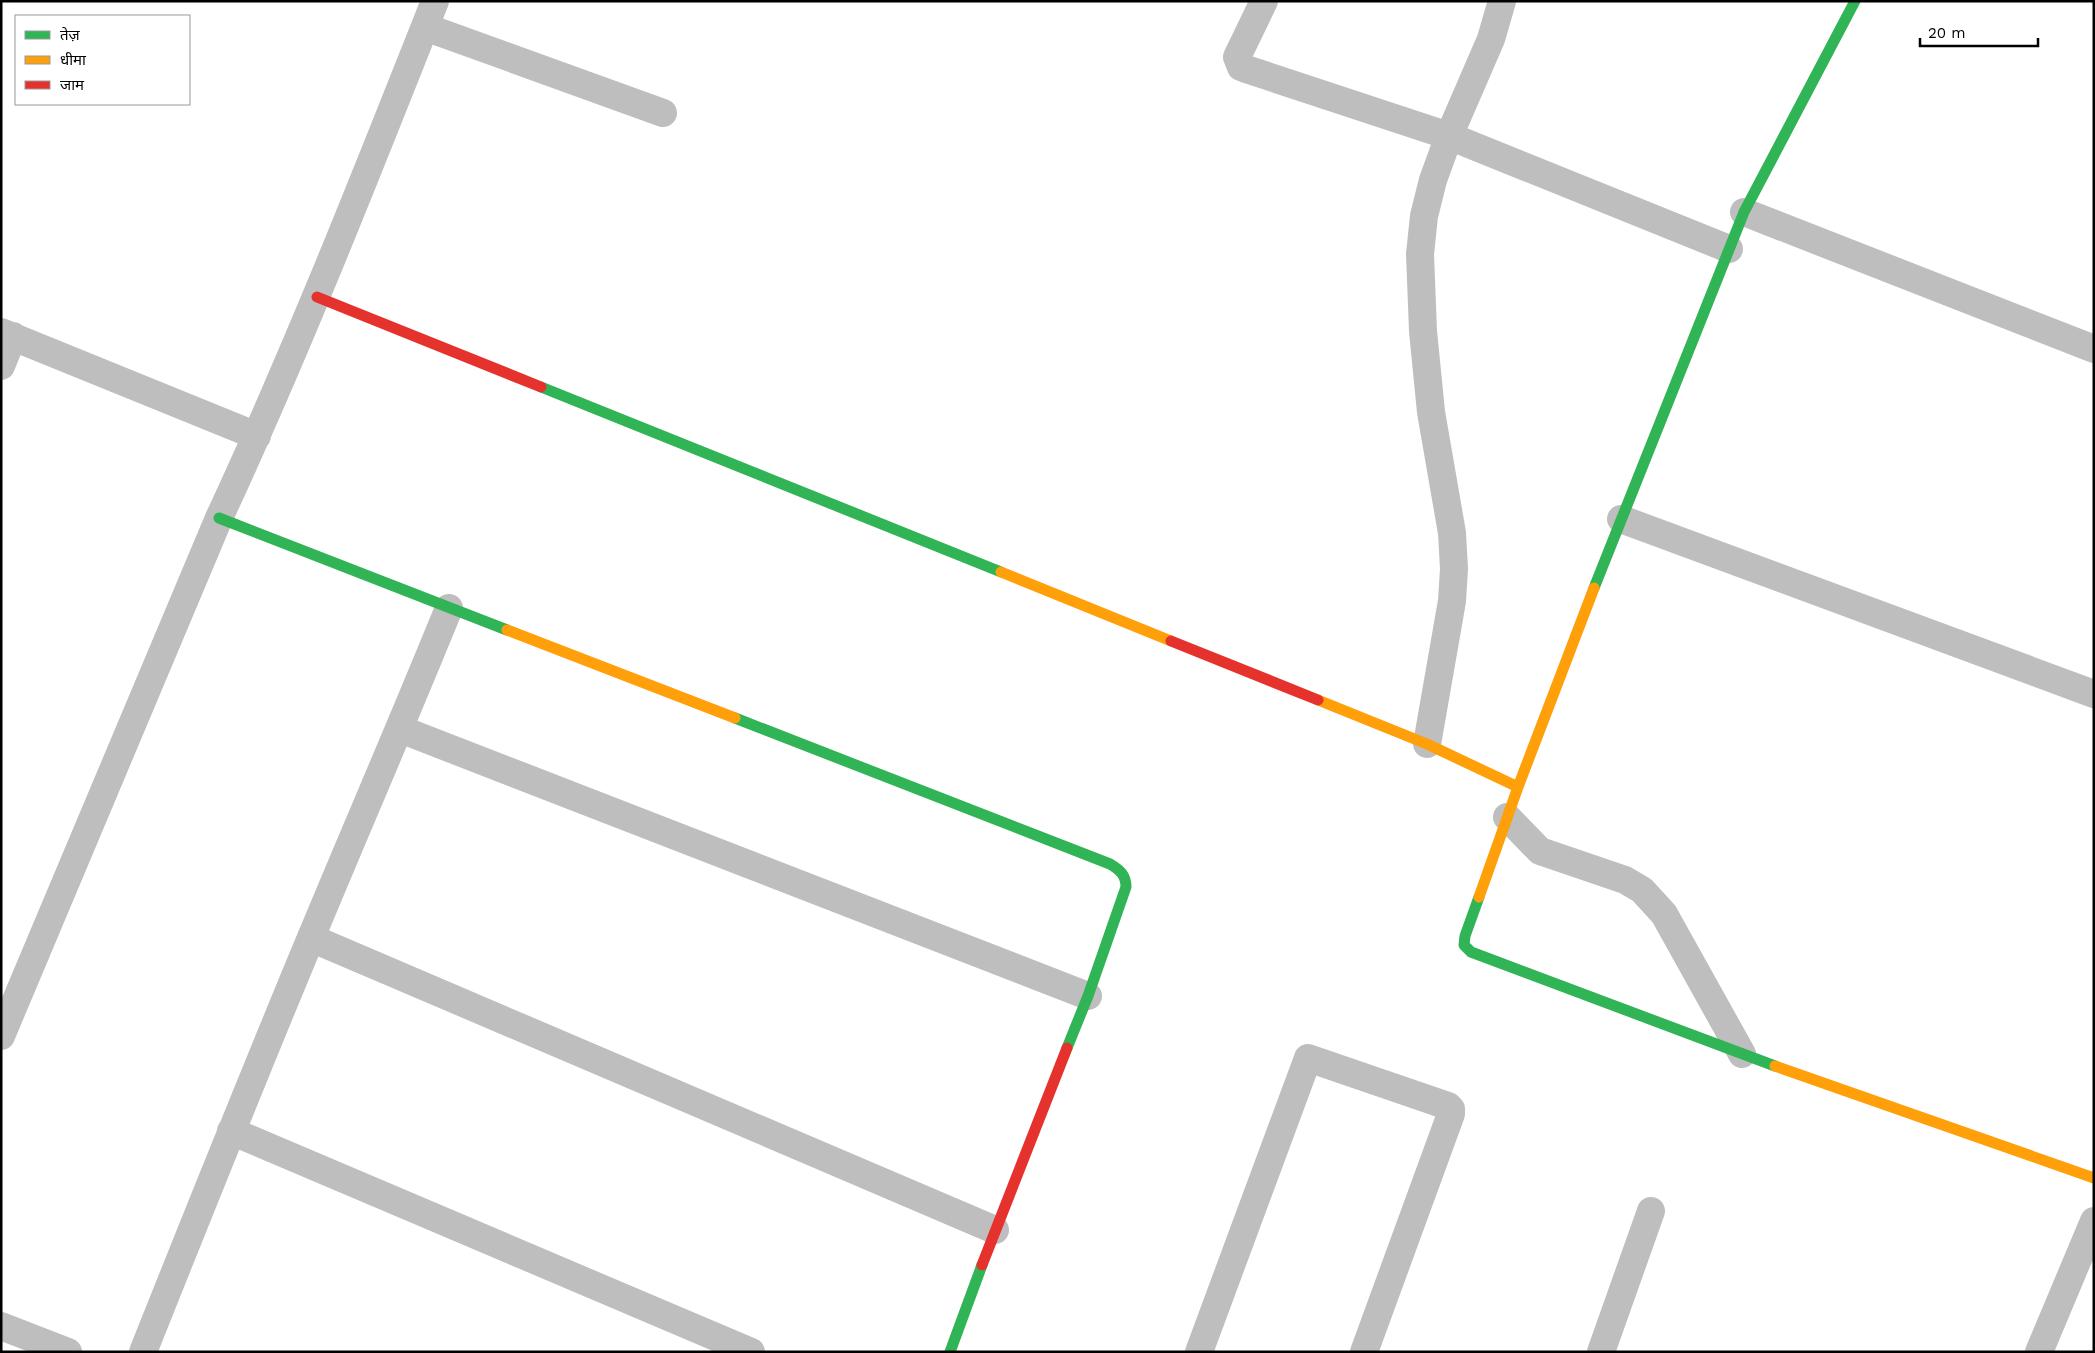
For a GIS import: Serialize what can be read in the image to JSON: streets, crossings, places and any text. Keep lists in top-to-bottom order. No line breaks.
{"legend":["तेज़","धीमा","जाम"],"scale_bar":"20 m"}
